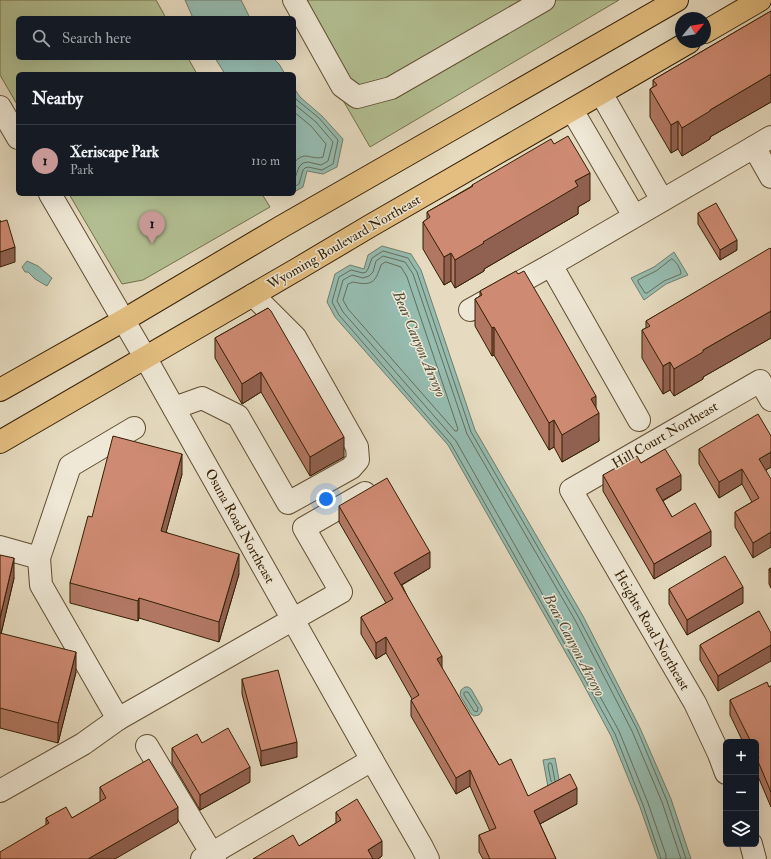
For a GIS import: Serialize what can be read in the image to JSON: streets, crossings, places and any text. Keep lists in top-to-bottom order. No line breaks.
{"streets":{"main road":["Wyoming Boulevard Northeast"],"street":["Hill Court Northeast","Osuna Road Northeast","Heights Road Northeast"]},"crossings":[["Wyoming Boulevard Northeast","Osuna Road Northeast"],["Hill Court Northeast","Heights Road Northeast"]],"water":["Bear Canyon Arroyo"],"north":"top right","page":{"search":"Search here","heading":"Nearby","list":[{"mark":"1","name":"Xeriscape Park","note":"Park","value":"110 m"}],"pins":"1","map_buttons":["+","−"]}}
